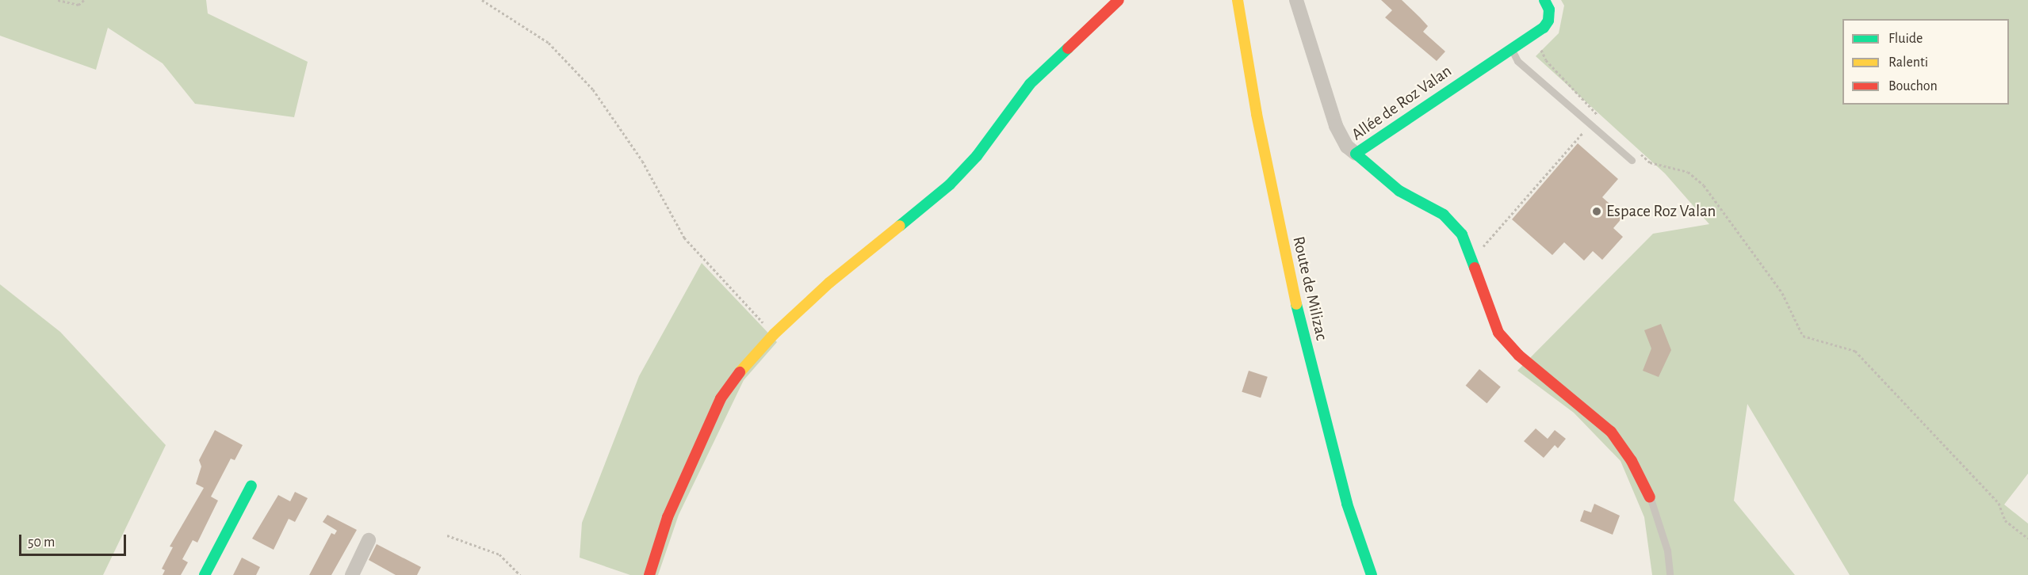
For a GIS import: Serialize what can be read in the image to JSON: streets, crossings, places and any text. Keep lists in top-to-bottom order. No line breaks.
{"streets":{"street":["Allée de Roz Valan","Route de Milizac"]},"places":["Espace Roz Valan"],"legend":["Fluide","Ralenti","Bouchon"],"scale_bar":"50 m"}
